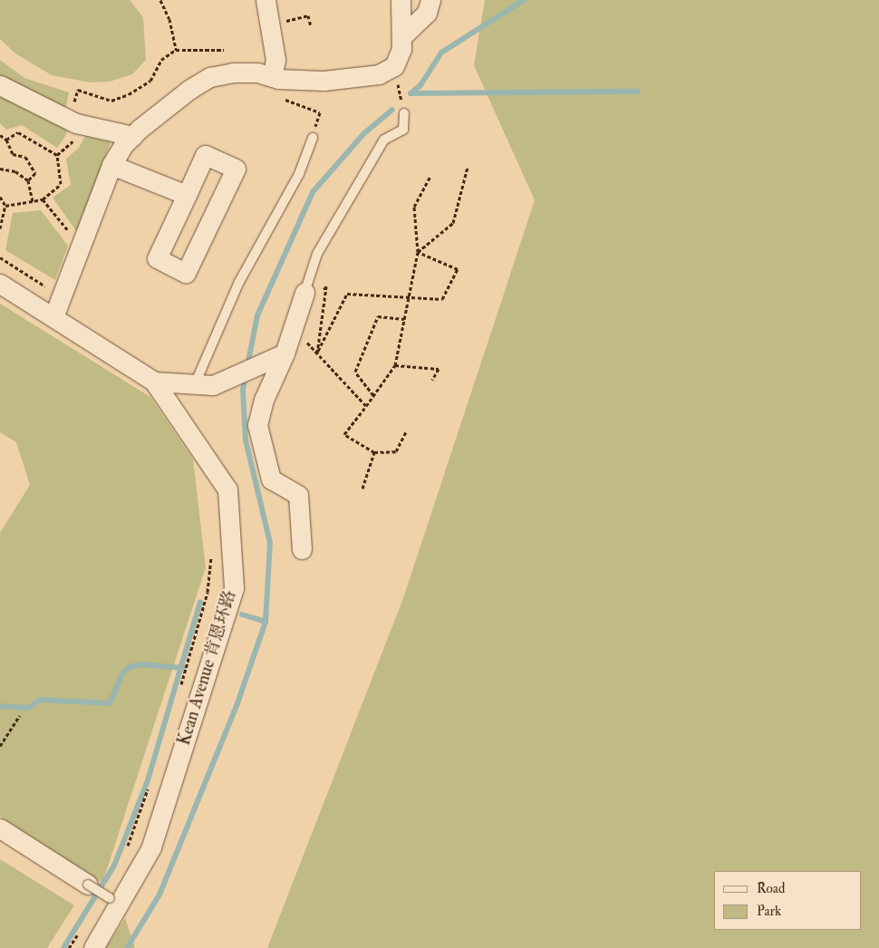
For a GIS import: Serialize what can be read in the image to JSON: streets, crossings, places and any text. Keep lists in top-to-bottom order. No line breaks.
{"streets":{"street":["Kean Avenue 肯恩环路"]},"legend":["Road","Park"]}
